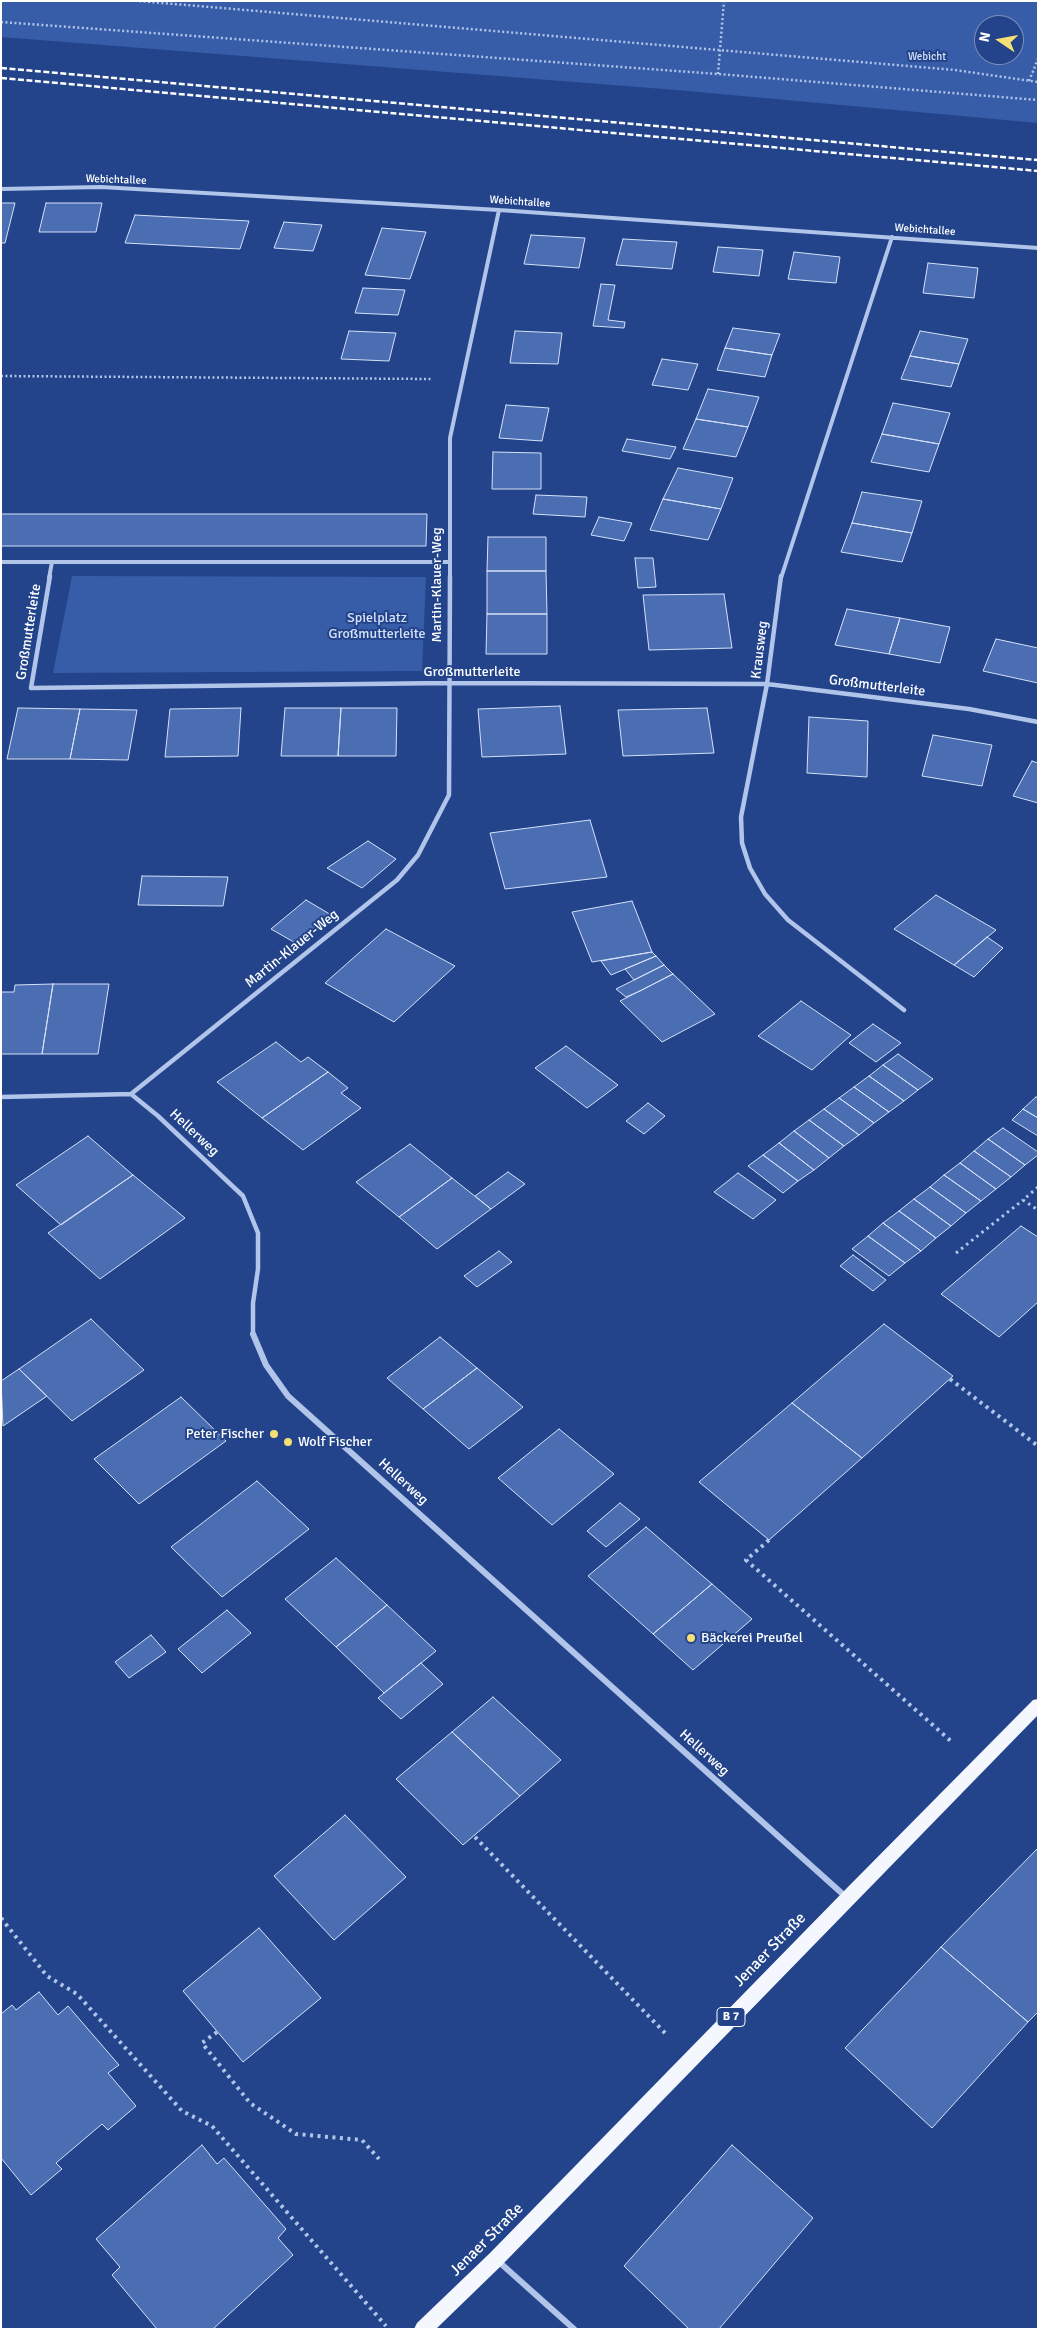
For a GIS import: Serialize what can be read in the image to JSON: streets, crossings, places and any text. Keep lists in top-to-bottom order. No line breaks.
{"streets":{"main road":["Jenaer Straße","B 7"],"street":["Webichtallee","Martin-Klauer-Weg","Großmutterleite","Krausweg","Hellerweg"]},"crossings":[["Webichtallee","Martin-Klauer-Weg"],["Webichtallee","Krausweg"],["Martin-Klauer-Weg","Großmutterleite"],["Martin-Klauer-Weg","Hellerweg"],["Großmutterleite","Krausweg"],["Hellerweg","Jenaer Straße"]],"parks":["Webicht","Spielplatz Großmutterleite"],"places":["Peter Fischer","Wolf Fischer","Bäckerei Preußel"],"north":"left"}
